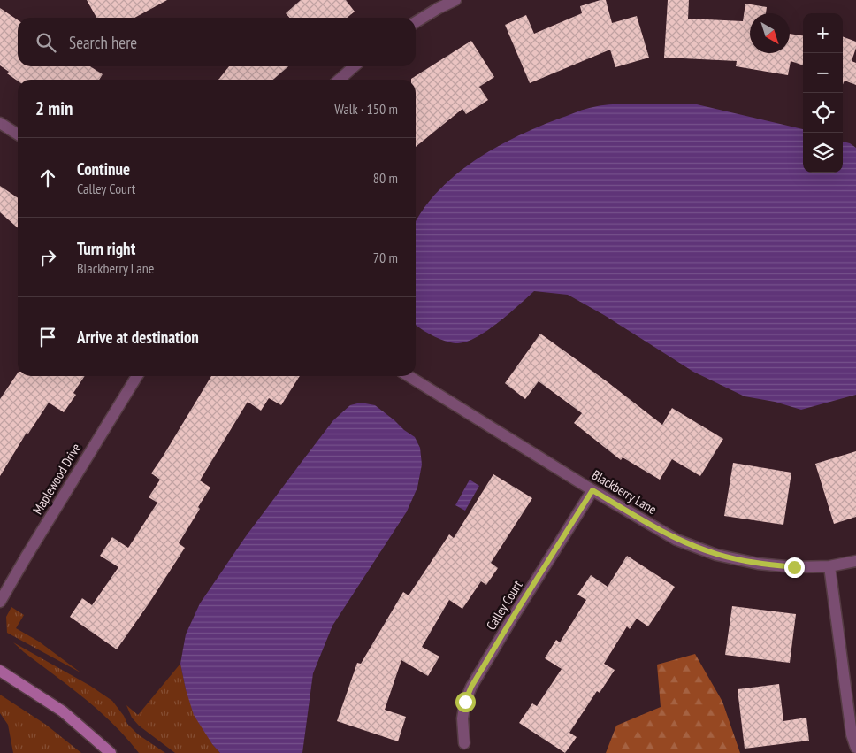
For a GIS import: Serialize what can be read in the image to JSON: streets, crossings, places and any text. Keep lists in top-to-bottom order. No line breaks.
{"streets":{"street":["Maplewood Drive","Blackberry Lane","Calley Court"]},"crossings":[["Blackberry Lane","Calley Court"]],"north":"bottom right","page":{"map_buttons":["+","−"],"search":"Search here","heading":["2 min","Walk · 150 m"],"list":[["Continue","Calley Court","80 m"],["Turn right","Blackberry Lane","70 m"],"Arrive at destination"]}}
